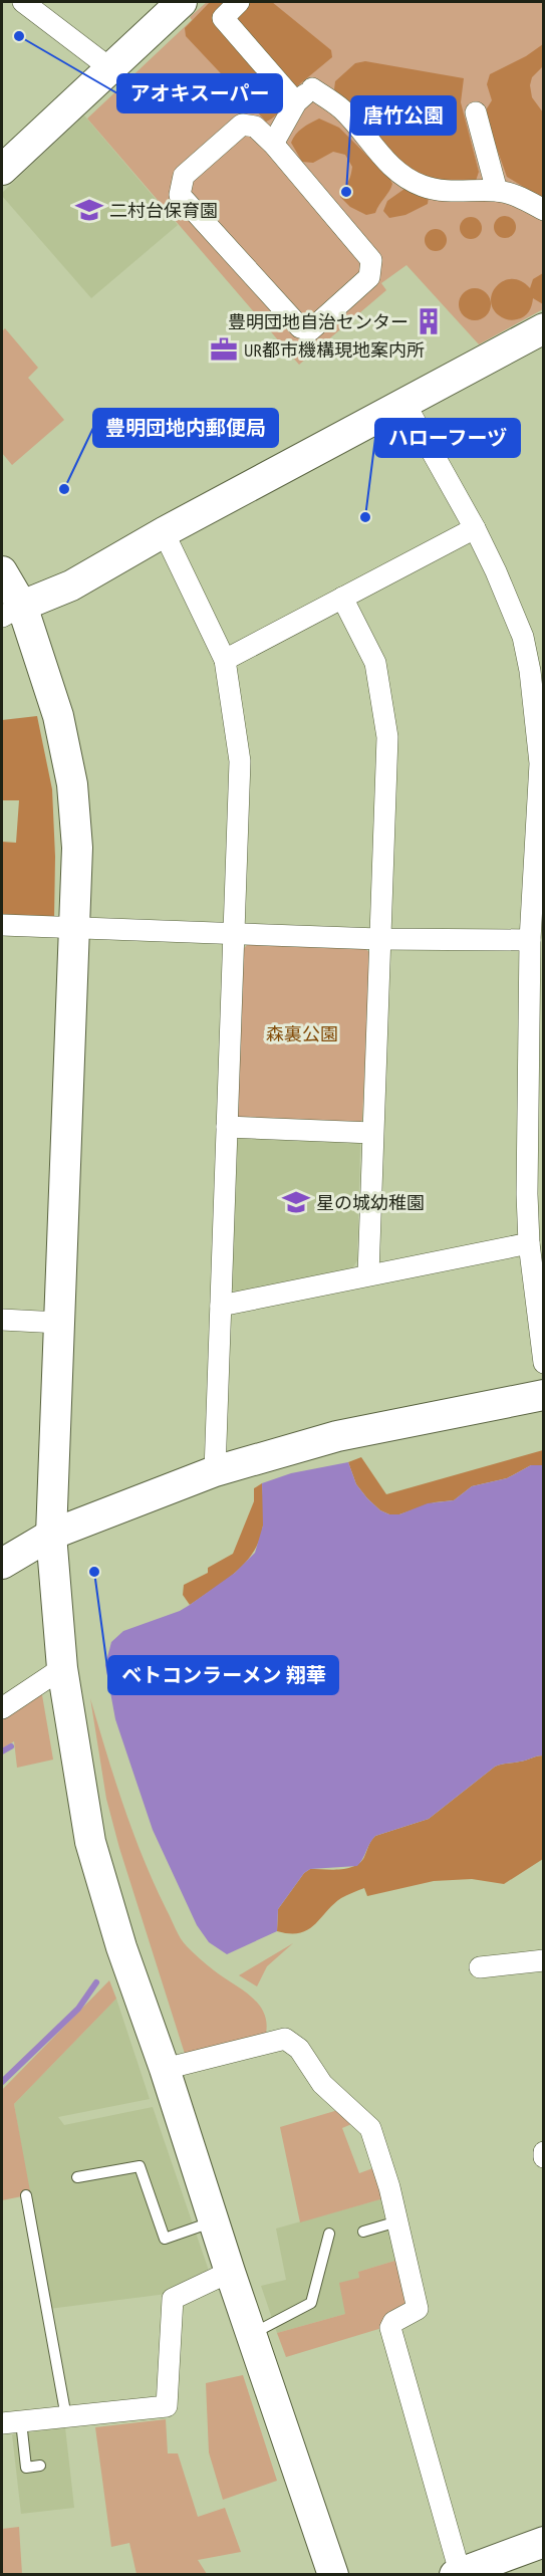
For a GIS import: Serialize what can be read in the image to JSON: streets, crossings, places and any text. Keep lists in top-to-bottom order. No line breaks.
{"parks":["森裏公園"],"places":{"other":["アオキスーパー","唐竹公園","豊明団地内郵便局","ハローフーヅ","ベトコンラーメン 翔華"],"school or university":["二村台保育園","星の城幼稚園"],"building":["豊明団地自治センター"],"office":["UR都市機構現地案内所"]}}
